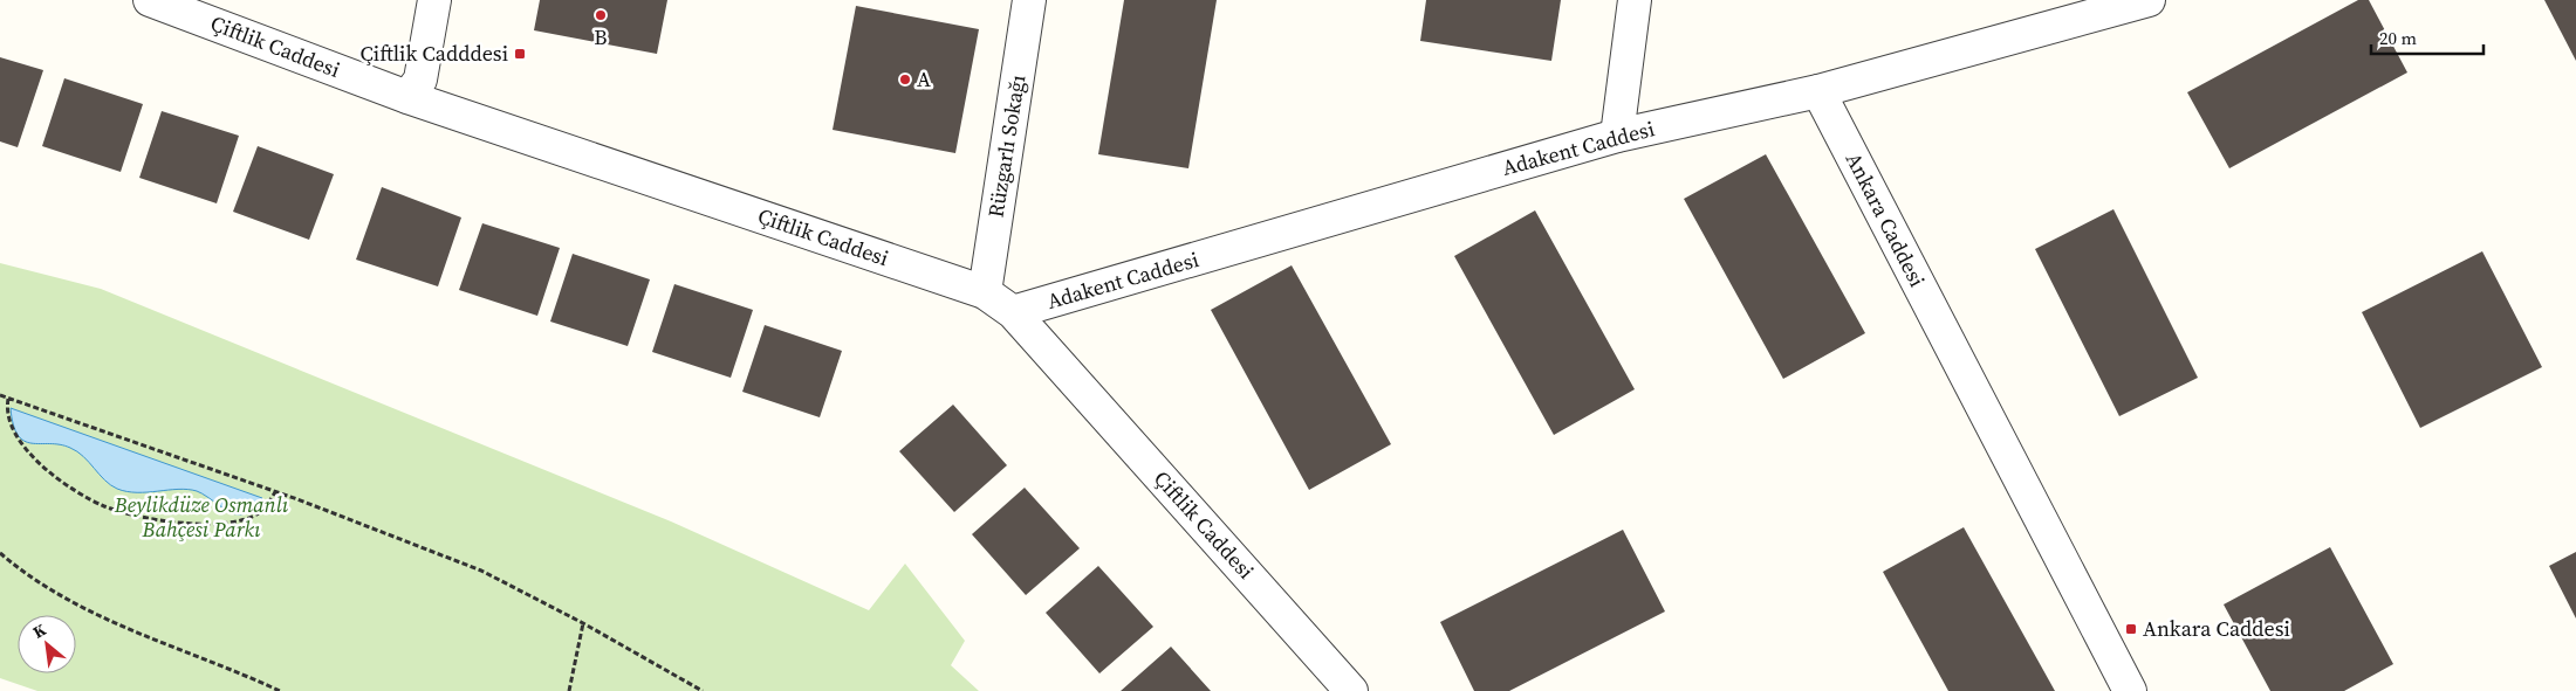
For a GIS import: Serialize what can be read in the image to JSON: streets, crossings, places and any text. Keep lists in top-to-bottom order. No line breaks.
{"streets":{"street":["Çiftlik Caddesi","Rüzgarlı Sokağı","Adakent Caddesi","Ankara Caddesi"]},"crossings":[["Çiftlik Caddesi","Rüzgarlı Sokağı"],["Çiftlik Caddesi","Adakent Caddesi"],["Adakent Caddesi","Ankara Caddesi"]],"parks":["Beylikdüze Osmanlı Bahçesi Parkı"],"places":{"other":["B","A"],"transit":["Çiftlik Cadddesi","Ankara Caddesi"]},"scale_bar":"20 m","north":"top left"}
